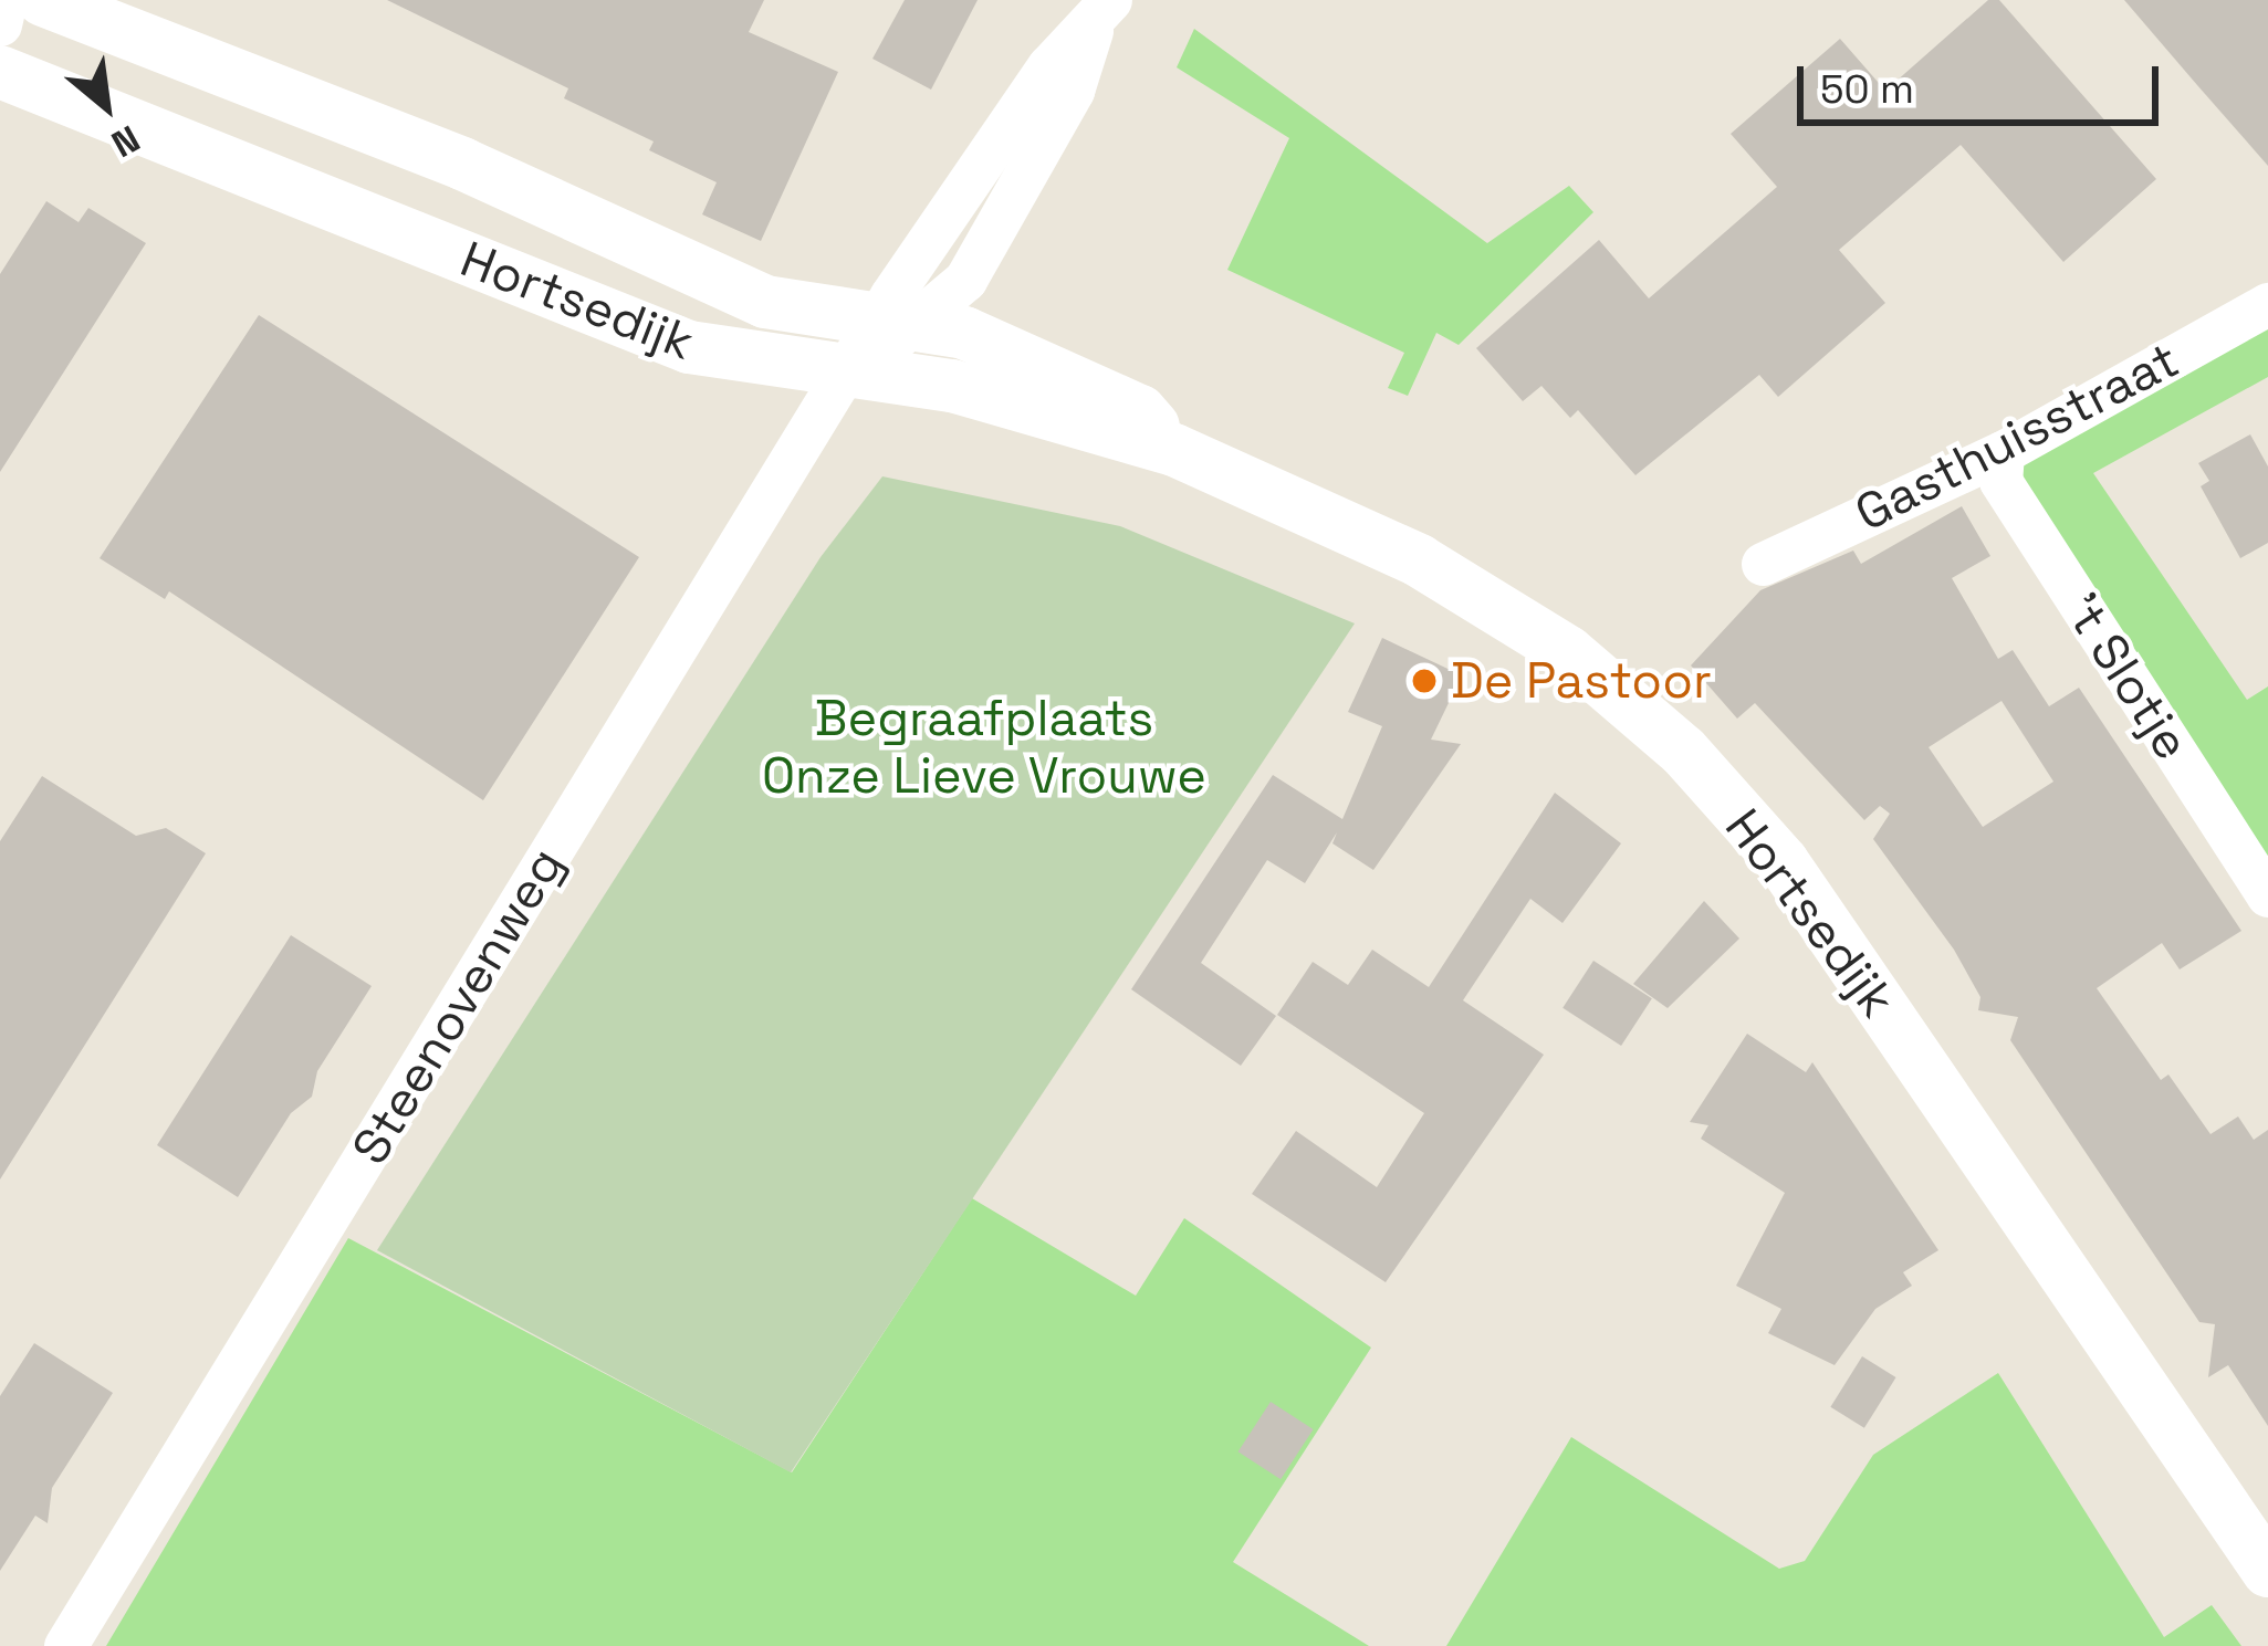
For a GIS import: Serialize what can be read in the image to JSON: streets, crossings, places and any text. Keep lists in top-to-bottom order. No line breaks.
{"streets":{"street":["Hortsedijk","Gasthuisstraat","'t Slotje","Steenovenweg"]},"crossings":[["Hortsedijk","Steenovenweg"],["Gasthuisstraat","'t Slotje"]],"parks":["Begraafplaats Onze Lieve Vrouwe"],"places":["De Pastoor"],"scale_bar":"50 m","north":"bottom right"}
